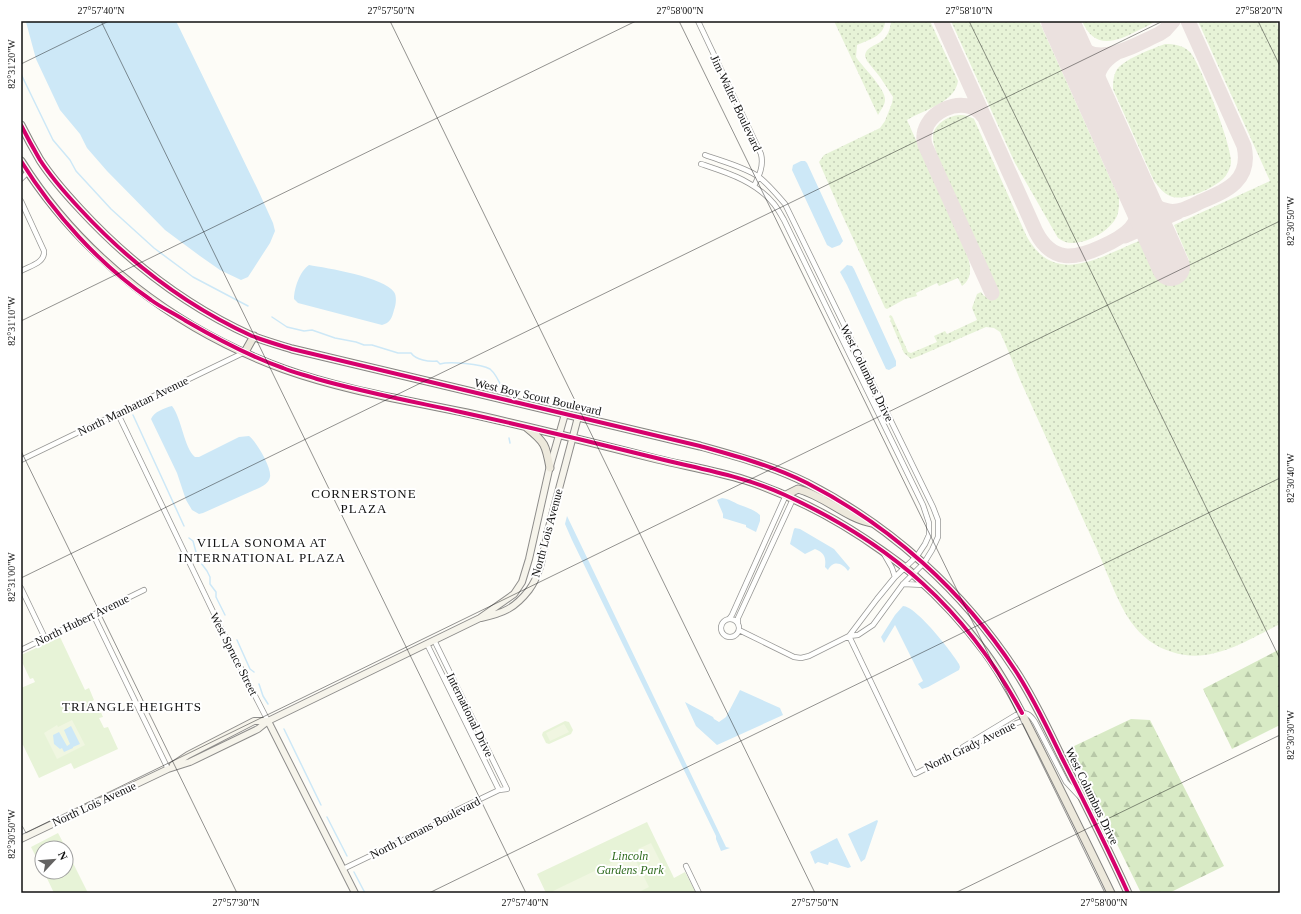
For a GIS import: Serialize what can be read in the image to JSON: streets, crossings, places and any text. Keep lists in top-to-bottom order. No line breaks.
{"streets":{"main road":["West Columbus Drive","West Boy Scout Boulevard"],"street":["Jim Walter Boulevard","North Manhattan Avenue","North Lois Avenue","North Hubert Avenue","West Spruce Street","International Drive","North Grady Avenue","North Lemans Boulevard"]},"crossings":[["Jim Walter Boulevard","West Columbus Drive"],["West Columbus Drive","West Boy Scout Boulevard"],["West Columbus Drive","North Grady Avenue"],["West Boy Scout Boulevard","North Lois Avenue"],["North Manhattan Avenue","West Spruce Street"],["North Lois Avenue","West Spruce Street"],["North Lois Avenue","International Drive"],["West Spruce Street","North Lemans Boulevard"],["International Drive","North Lemans Boulevard"]],"districts":["CORNERSTONE PLAZA","VILLA SONOMA AT INTERNATIONAL PLAZA","TRIANGLE HEIGHTS"],"parks":["Lincoln Gardens Park"],"north":"top right","coordinates":["27°57'40\"N","27°57'50\"N","27°58'00\"N","27°58'10\"N","27°58'20\"N","82°31'20\"W","82°30'50\"W","82°31'10\"W","82°30'40\"W","82°31'00\"W","82°30'30\"W","27°57'30\"N"]}
